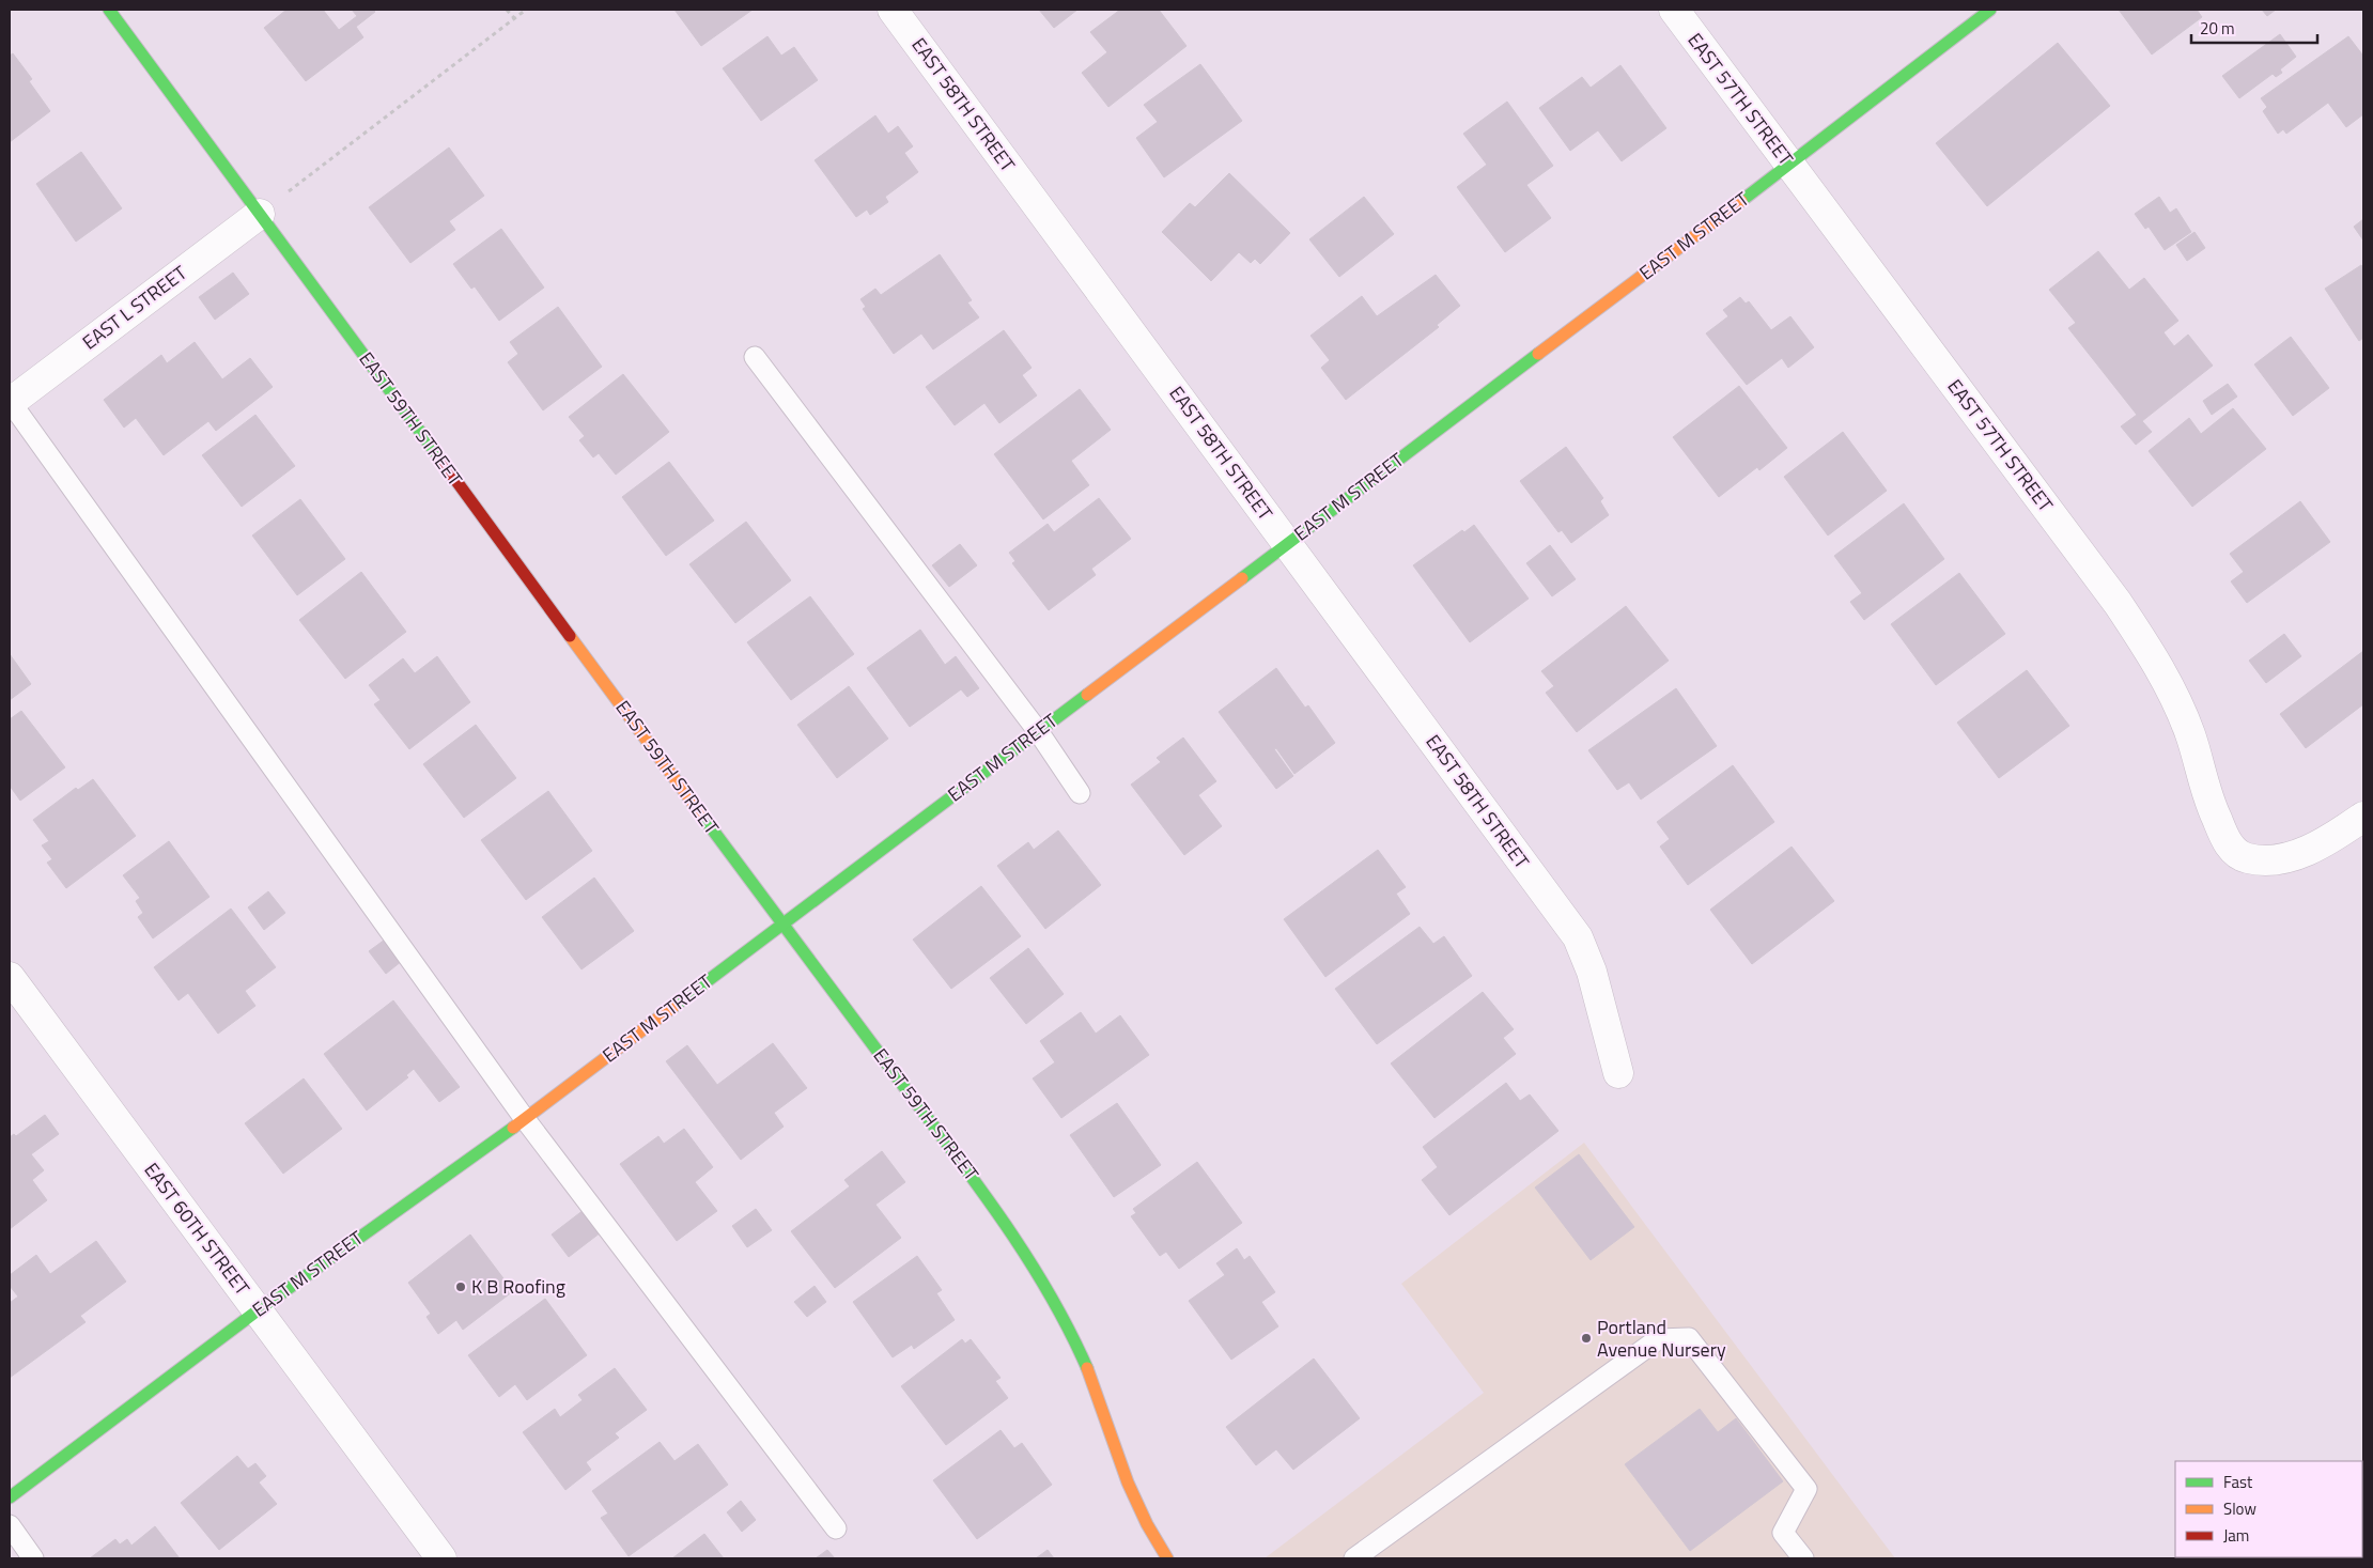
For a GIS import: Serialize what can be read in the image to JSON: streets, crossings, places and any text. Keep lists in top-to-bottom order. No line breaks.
{"streets":{"street":["EAST 57TH STREET","EAST 58TH STREET","EAST M STREET","EAST L STREET","EAST 59TH STREET","EAST 60TH STREET"]},"crossings":[["EAST 57TH STREET","EAST M STREET"],["EAST 58TH STREET","EAST M STREET"],["EAST M STREET","EAST 59TH STREET"],["EAST M STREET","EAST 60TH STREET"],["EAST L STREET","EAST 59TH STREET"]],"places":["K B Roofing","Portland Avenue Nursery"],"legend":["Fast","Slow","Jam"],"scale_bar":"20 m"}
